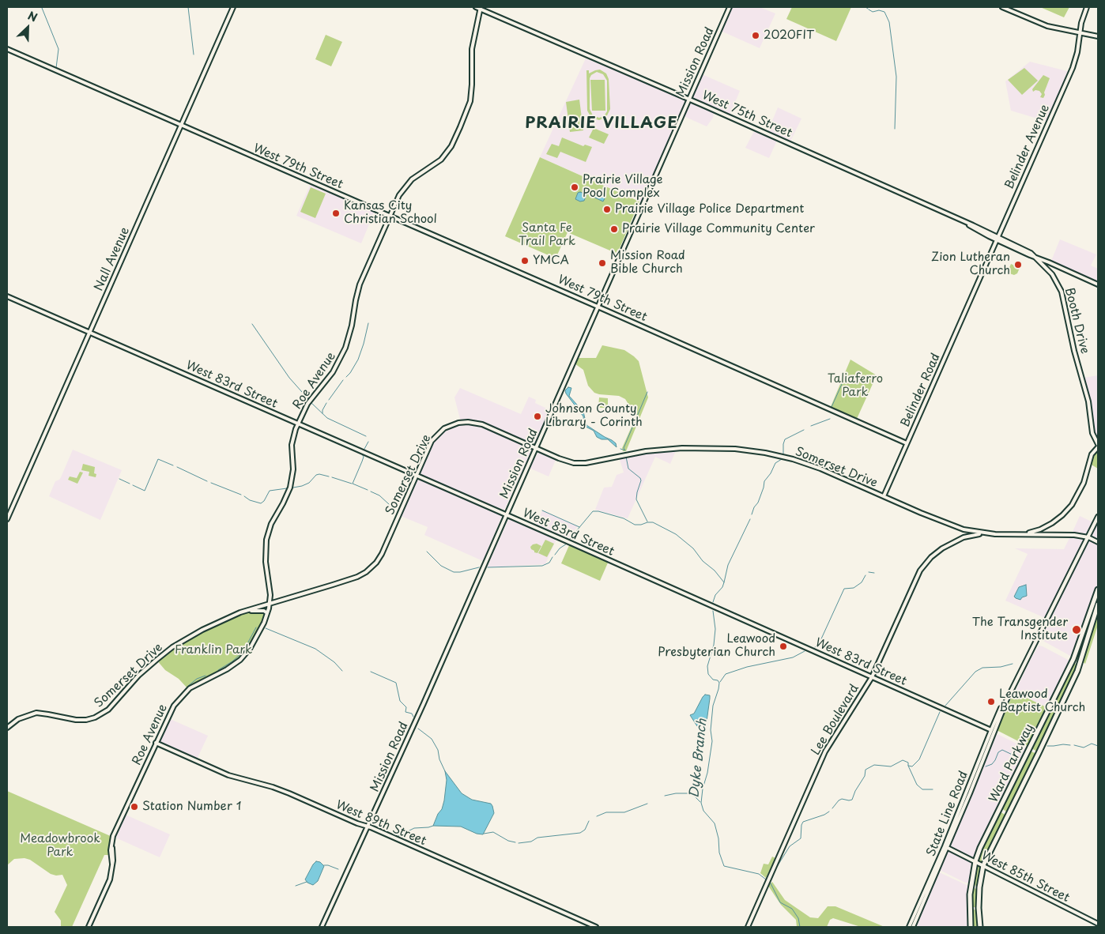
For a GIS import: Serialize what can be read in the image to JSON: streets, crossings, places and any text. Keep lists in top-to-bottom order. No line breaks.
{"streets":{"main road":["Ward Parkway"],"street":["Mission Road","West 75th Street","Belinder Avenue","West 79th Street","Nall Avenue","Booth Drive","Roe Avenue","West 83rd Street","Belinder Road","Somerset Drive","Lee Boulevard","State Line Road","West 89th Street","West 85th Street"]},"crossings":[["Mission Road","West 75th Street"],["Mission Road","West 79th Street"],["Mission Road","West 83rd Street"],["Mission Road","Somerset Drive"],["Mission Road","West 89th Street"],["West 75th Street","Belinder Avenue"],["West 75th Street","Booth Drive"],["West 75th Street","Roe Avenue"],["Belinder Avenue","Belinder Road"],["West 79th Street","Nall Avenue"],["West 79th Street","Roe Avenue"],["West 79th Street","Belinder Road"],["Nall Avenue","West 83rd Street"],["Roe Avenue","West 83rd Street"],["Roe Avenue","Somerset Drive"],["Roe Avenue","West 89th Street"],["West 83rd Street","Somerset Drive"],["West 83rd Street","Lee Boulevard"],["West 83rd Street","State Line Road"],["Belinder Road","Somerset Drive"],["Somerset Drive","Lee Boulevard"],["Somerset Drive","State Line Road"],["Ward Parkway","West 85th Street"],["State Line Road","West 85th Street"]],"districts":["PRAIRIE VILLAGE"],"water":["Dyke Branch"],"parks":["Santa Fe Trail Park","Taliaferro Park","Franklin Park","Meadowbrook Park"],"places":["2020FIT","Prairie Village Pool Complex","Prairie Village Police Department","Kansas City Christian School","Prairie Village Community Center","YMCA","Mission Road Bible Church","Zion Lutheran Church","Johnson County Library - Corinth","The Transgender Institute","Leawood Presbyterian Church","Leawood Baptist Church","Station Number 1"],"north":"top right"}
